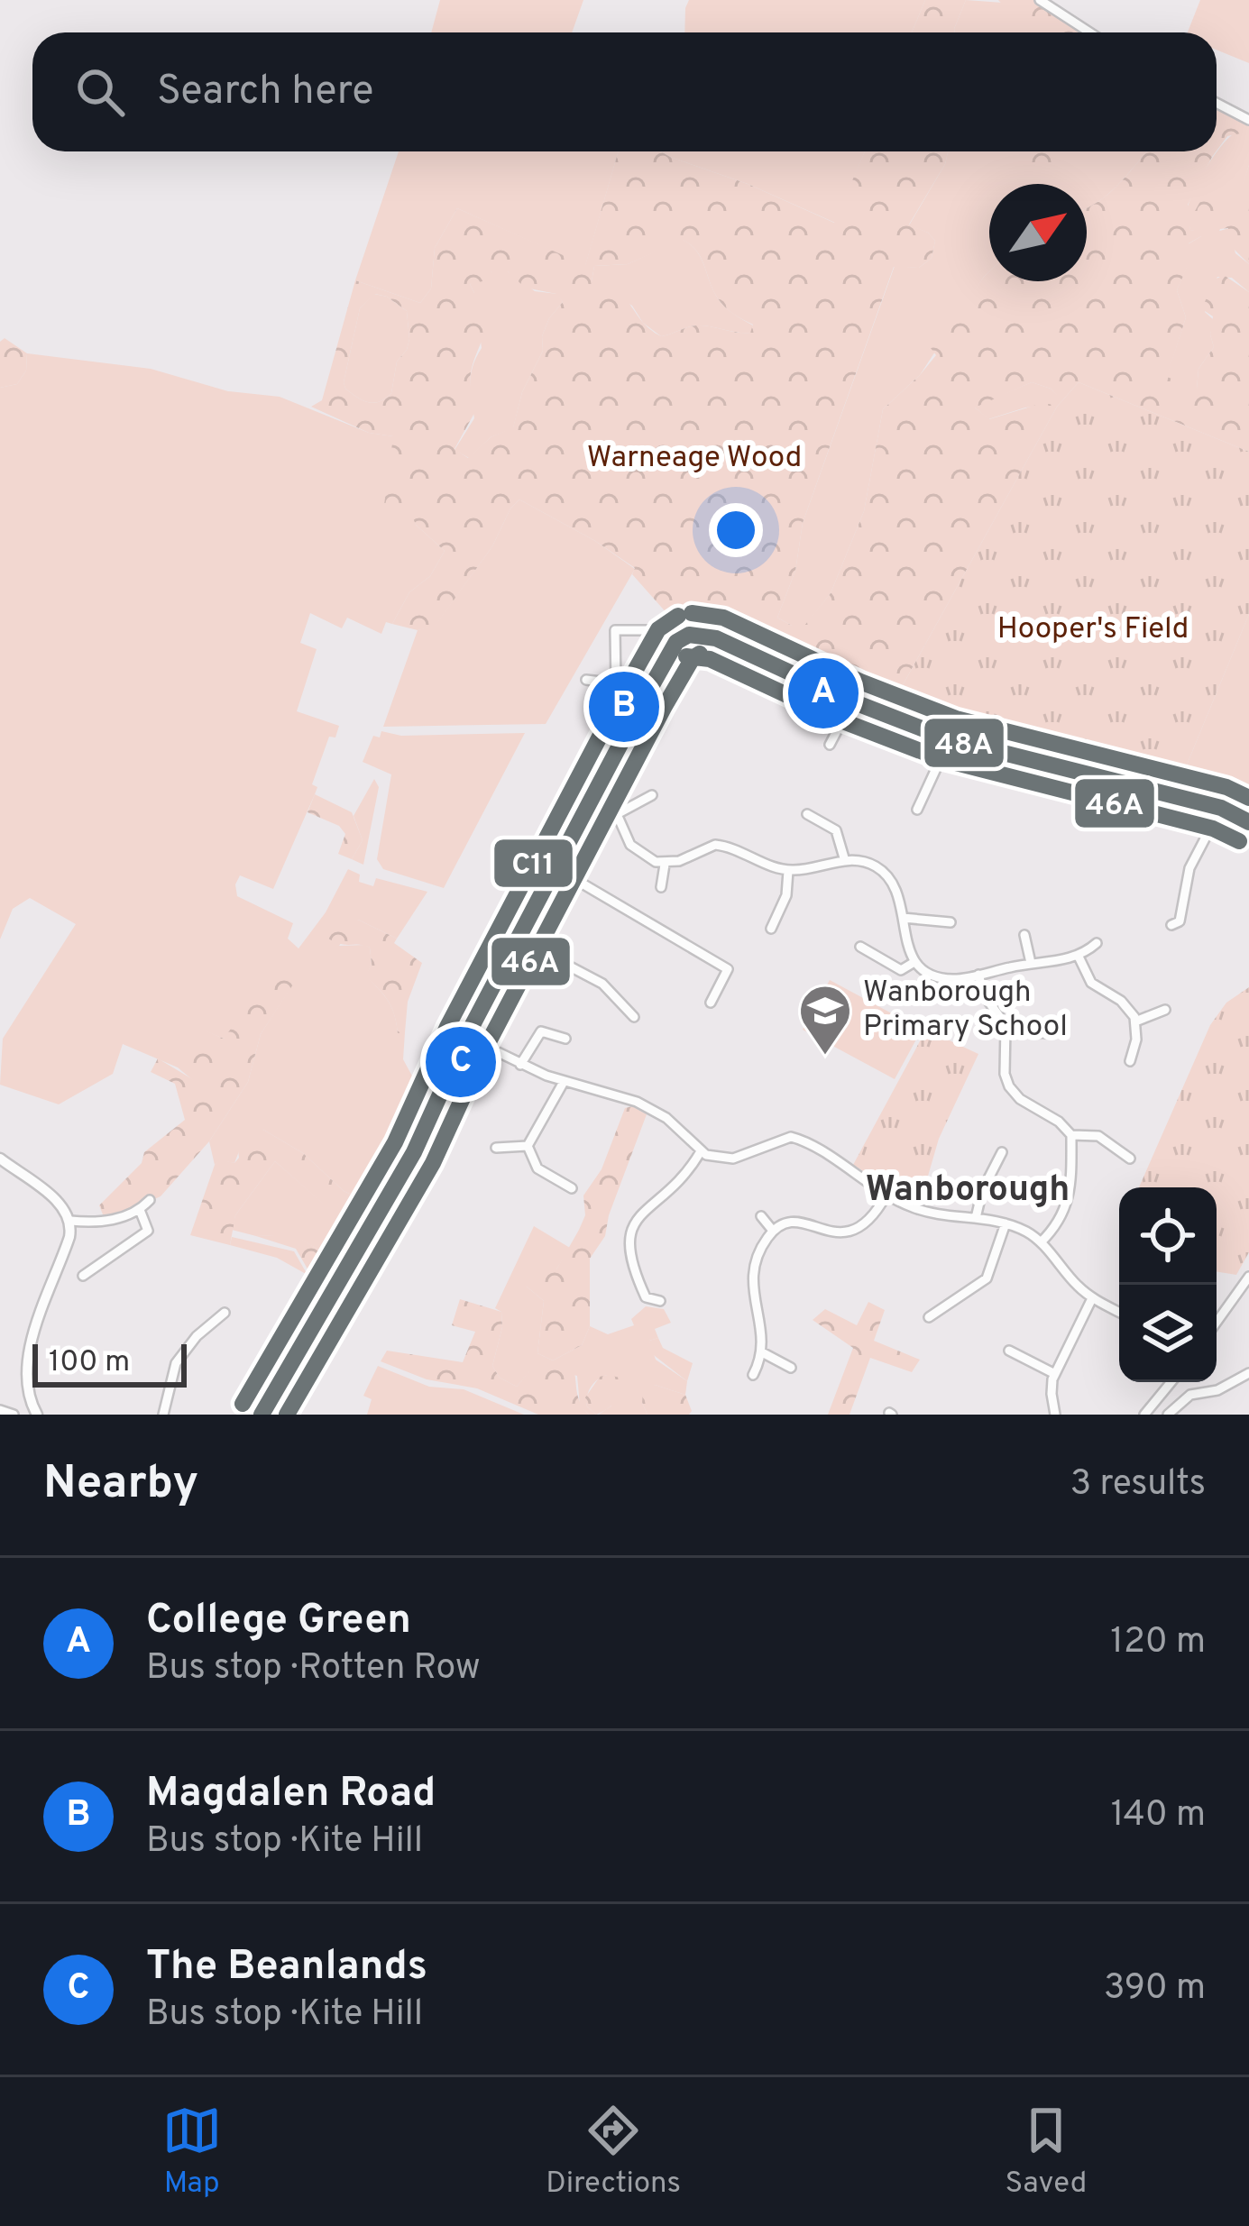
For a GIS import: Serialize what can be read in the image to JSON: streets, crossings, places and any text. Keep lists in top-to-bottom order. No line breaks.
{"districts":["Wanborough"],"parks":["Warneage Wood","Hooper's Field"],"places":{"school or university":["Wanborough Primary School"]},"lines":["transit line C11","transit line 48A","transit line 46A"],"scale_bar":"100 m","north":"top right","page":{"search":"Search here","pins":["A","B","C"],"scale":"100 m","heading":["Nearby","3 results"],"list":[{"mark":"A","name":"College Green","note":"Bus stop · Rotten Row","value":"120 m"},{"mark":"B","name":"Magdalen Road","note":"Bus stop · Kite Hill","value":"140 m"},{"mark":"C","name":"The Beanlands","note":"Bus stop · Kite Hill","value":"390 m"}],"nav":["Map","Directions","Saved"]}}
